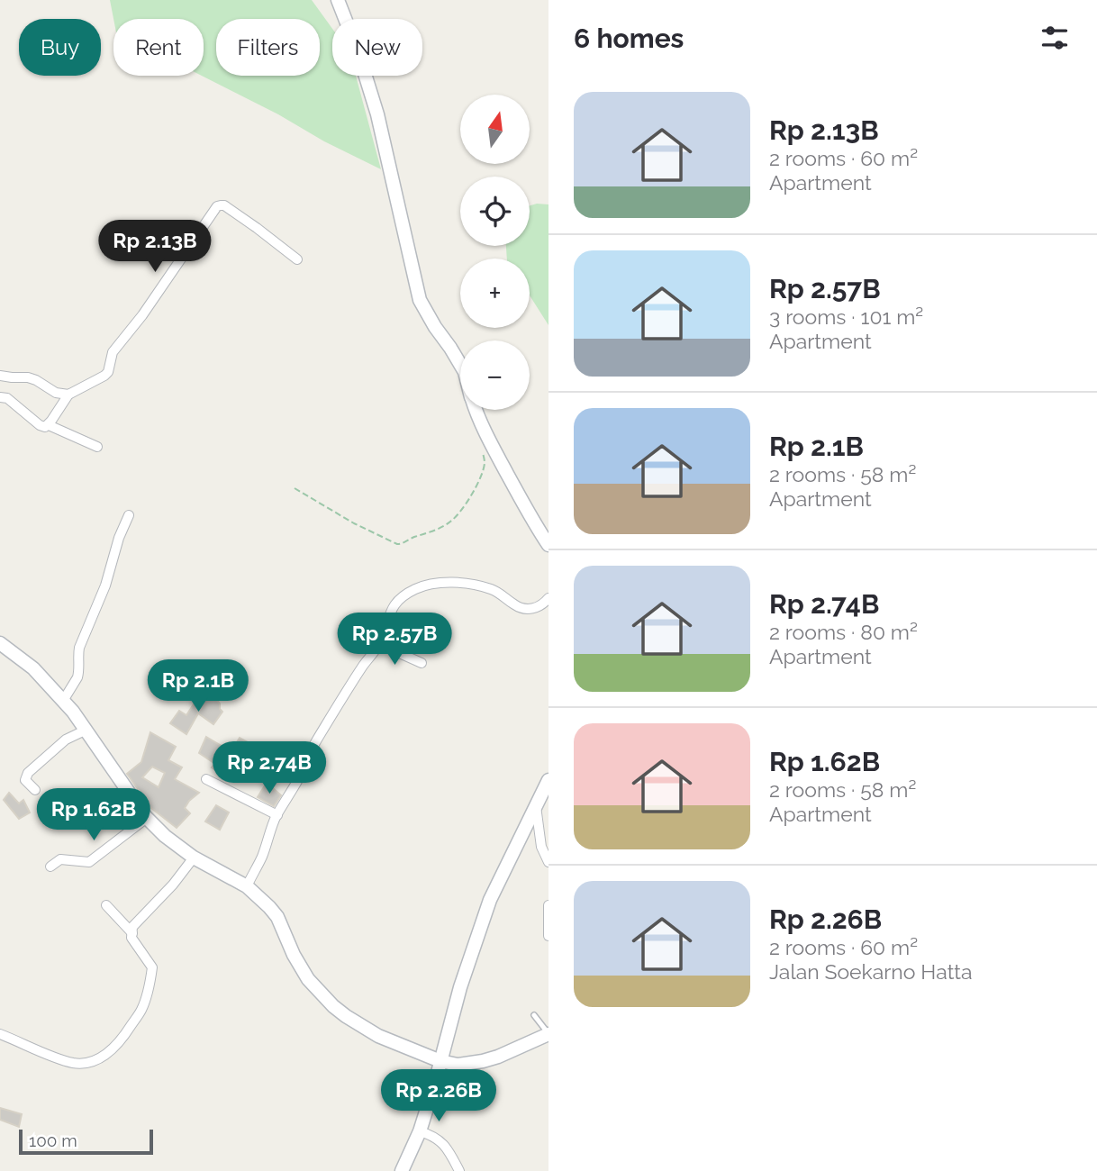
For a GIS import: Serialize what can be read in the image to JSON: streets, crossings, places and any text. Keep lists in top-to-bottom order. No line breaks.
{"scale_bar":"100 m","north":"top","page":{"heading":"6 homes","chip":["Buy","Rent","Filters","New"],"list":[{"name":"Rp 2.13B","note":"2 rooms · 60 m² · Apartment"},{"name":"Rp 2.57B","note":"3 rooms · 101 m² · Apartment"},{"name":"Rp 2.1B","note":"2 rooms · 58 m² · Apartment"},{"name":"Rp 2.74B","note":"2 rooms · 80 m² · Apartment"},{"name":"Rp 1.62B","note":"2 rooms · 58 m² · Apartment"},{"name":"Rp 2.26B","note":"2 rooms · 60 m² · Jalan Soekarno Hatta"}],"map_buttons":["+","−"],"price":["Rp 2.13B","Rp 2.57B","Rp 2.1B","Rp 2.74B","Rp 1.62B","Rp 2.26B"],"scale":"100 m"}}
